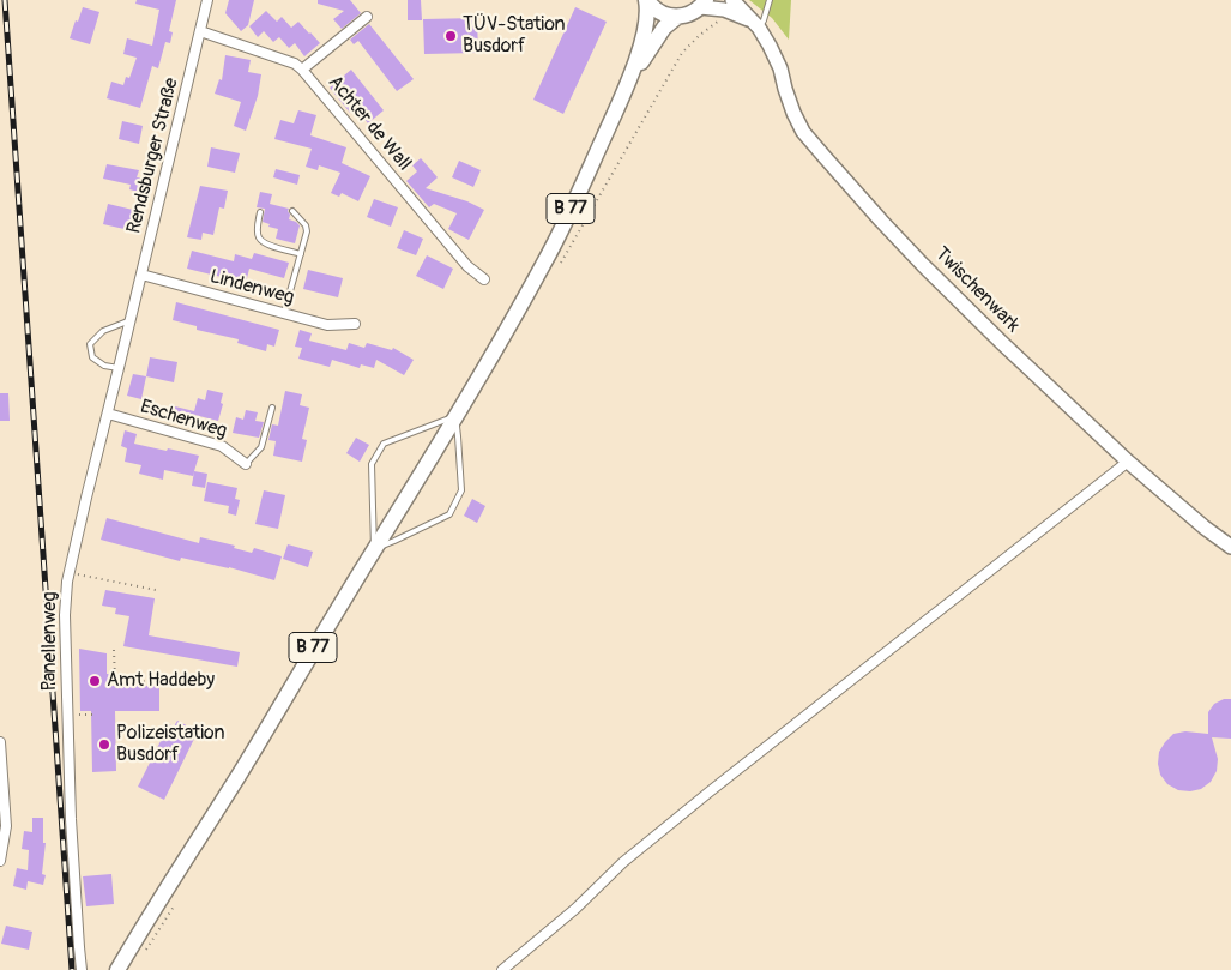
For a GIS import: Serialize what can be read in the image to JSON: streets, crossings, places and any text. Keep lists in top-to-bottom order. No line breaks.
{"streets":{"main road":["B 77"],"street":["Achter de Wall","Rendsburger Straße","Lindenweg","Twischenwark","Eschenweg","Panellenweg"]},"crossings":[["Achter de Wall","Rendsburger Straße"],["Rendsburger Straße","Lindenweg"],["Rendsburger Straße","Panellenweg"],["Eschenweg","Panellenweg"]],"places":["TÜV-Station Busdorf","Amt Haddeby","Polizeistation Busdorf"]}
